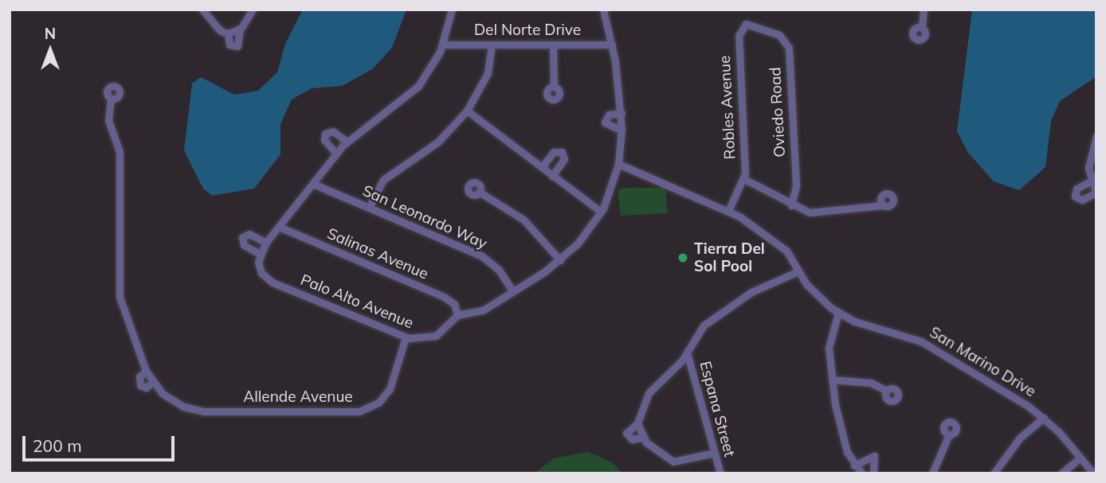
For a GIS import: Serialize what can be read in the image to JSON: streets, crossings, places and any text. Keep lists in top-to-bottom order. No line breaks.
{"streets":{"street":["Del Norte Drive","Robles Avenue","Oviedo Road","San Leonardo Way","Salinas Avenue","Palo Alto Avenue","San Marino Drive","Allende Avenue","Espana Street"]},"crossings":[["Del Norte Drive","Palo Alto Avenue"],["Robles Avenue","Oviedo Road"],["Robles Avenue","San Marino Drive"],["San Leonardo Way","Palo Alto Avenue"],["Salinas Avenue","Palo Alto Avenue"],["Palo Alto Avenue","San Marino Drive"],["Palo Alto Avenue","Allende Avenue"]],"places":["Tierra Del Sol Pool"],"scale_bar":"200 m","north":"top"}
